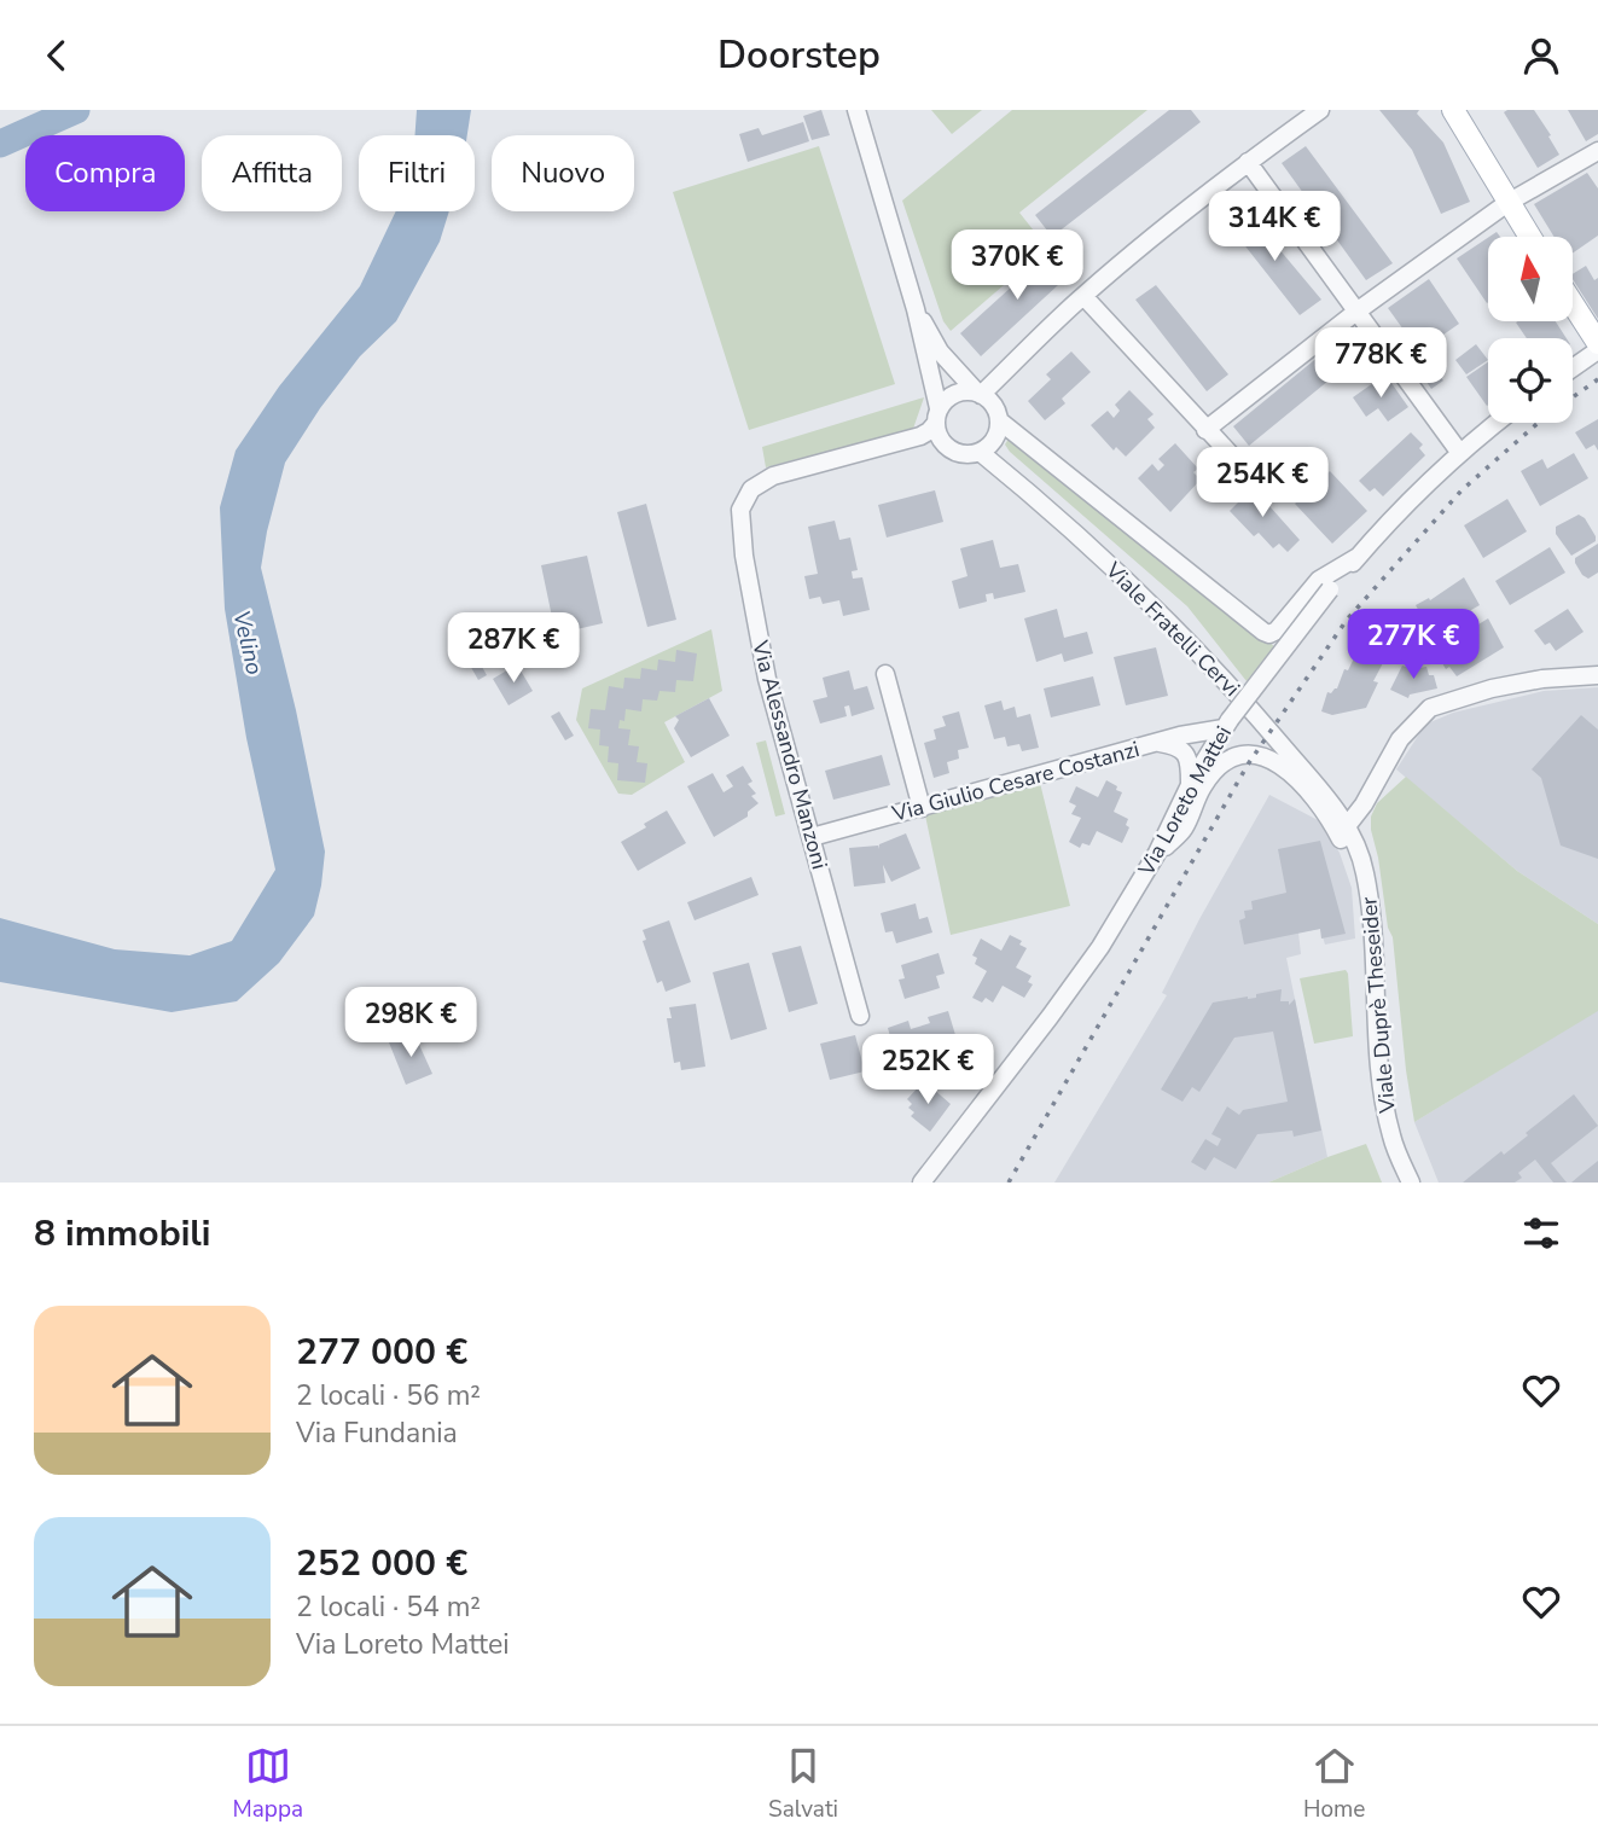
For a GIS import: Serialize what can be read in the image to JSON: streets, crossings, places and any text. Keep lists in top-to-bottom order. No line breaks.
{"streets":{"street":["Viale Fratelli Cervi","Via Alessandro Manzoni","Via Giulio Cesare Costanzi","Via Loreto Mattei","Viale Duprè Theseider"]},"crossings":[["Viale Fratelli Cervi","Via Alessandro Manzoni"],["Viale Fratelli Cervi","Viale Duprè Theseider"],["Via Alessandro Manzoni","Via Giulio Cesare Costanzi"],["Via Giulio Cesare Costanzi","Via Loreto Mattei"]],"water":["Velino"],"north":"top","page":{"header":"Doorstep","chip":["Compra","Affitta","Filtri","Nuovo"],"price":["314K €","370K €","778K €","254K €","277K €","287K €","298K €","252K €"],"heading":"8 immobili","list":[{"name":"277 000 €","note":"2 locali · 56 m² · Via Fundania"},{"name":"252 000 €","note":"2 locali · 54 m² · Via Loreto Mattei"}],"tabs":["Mappa","Salvati","Home"]}}
